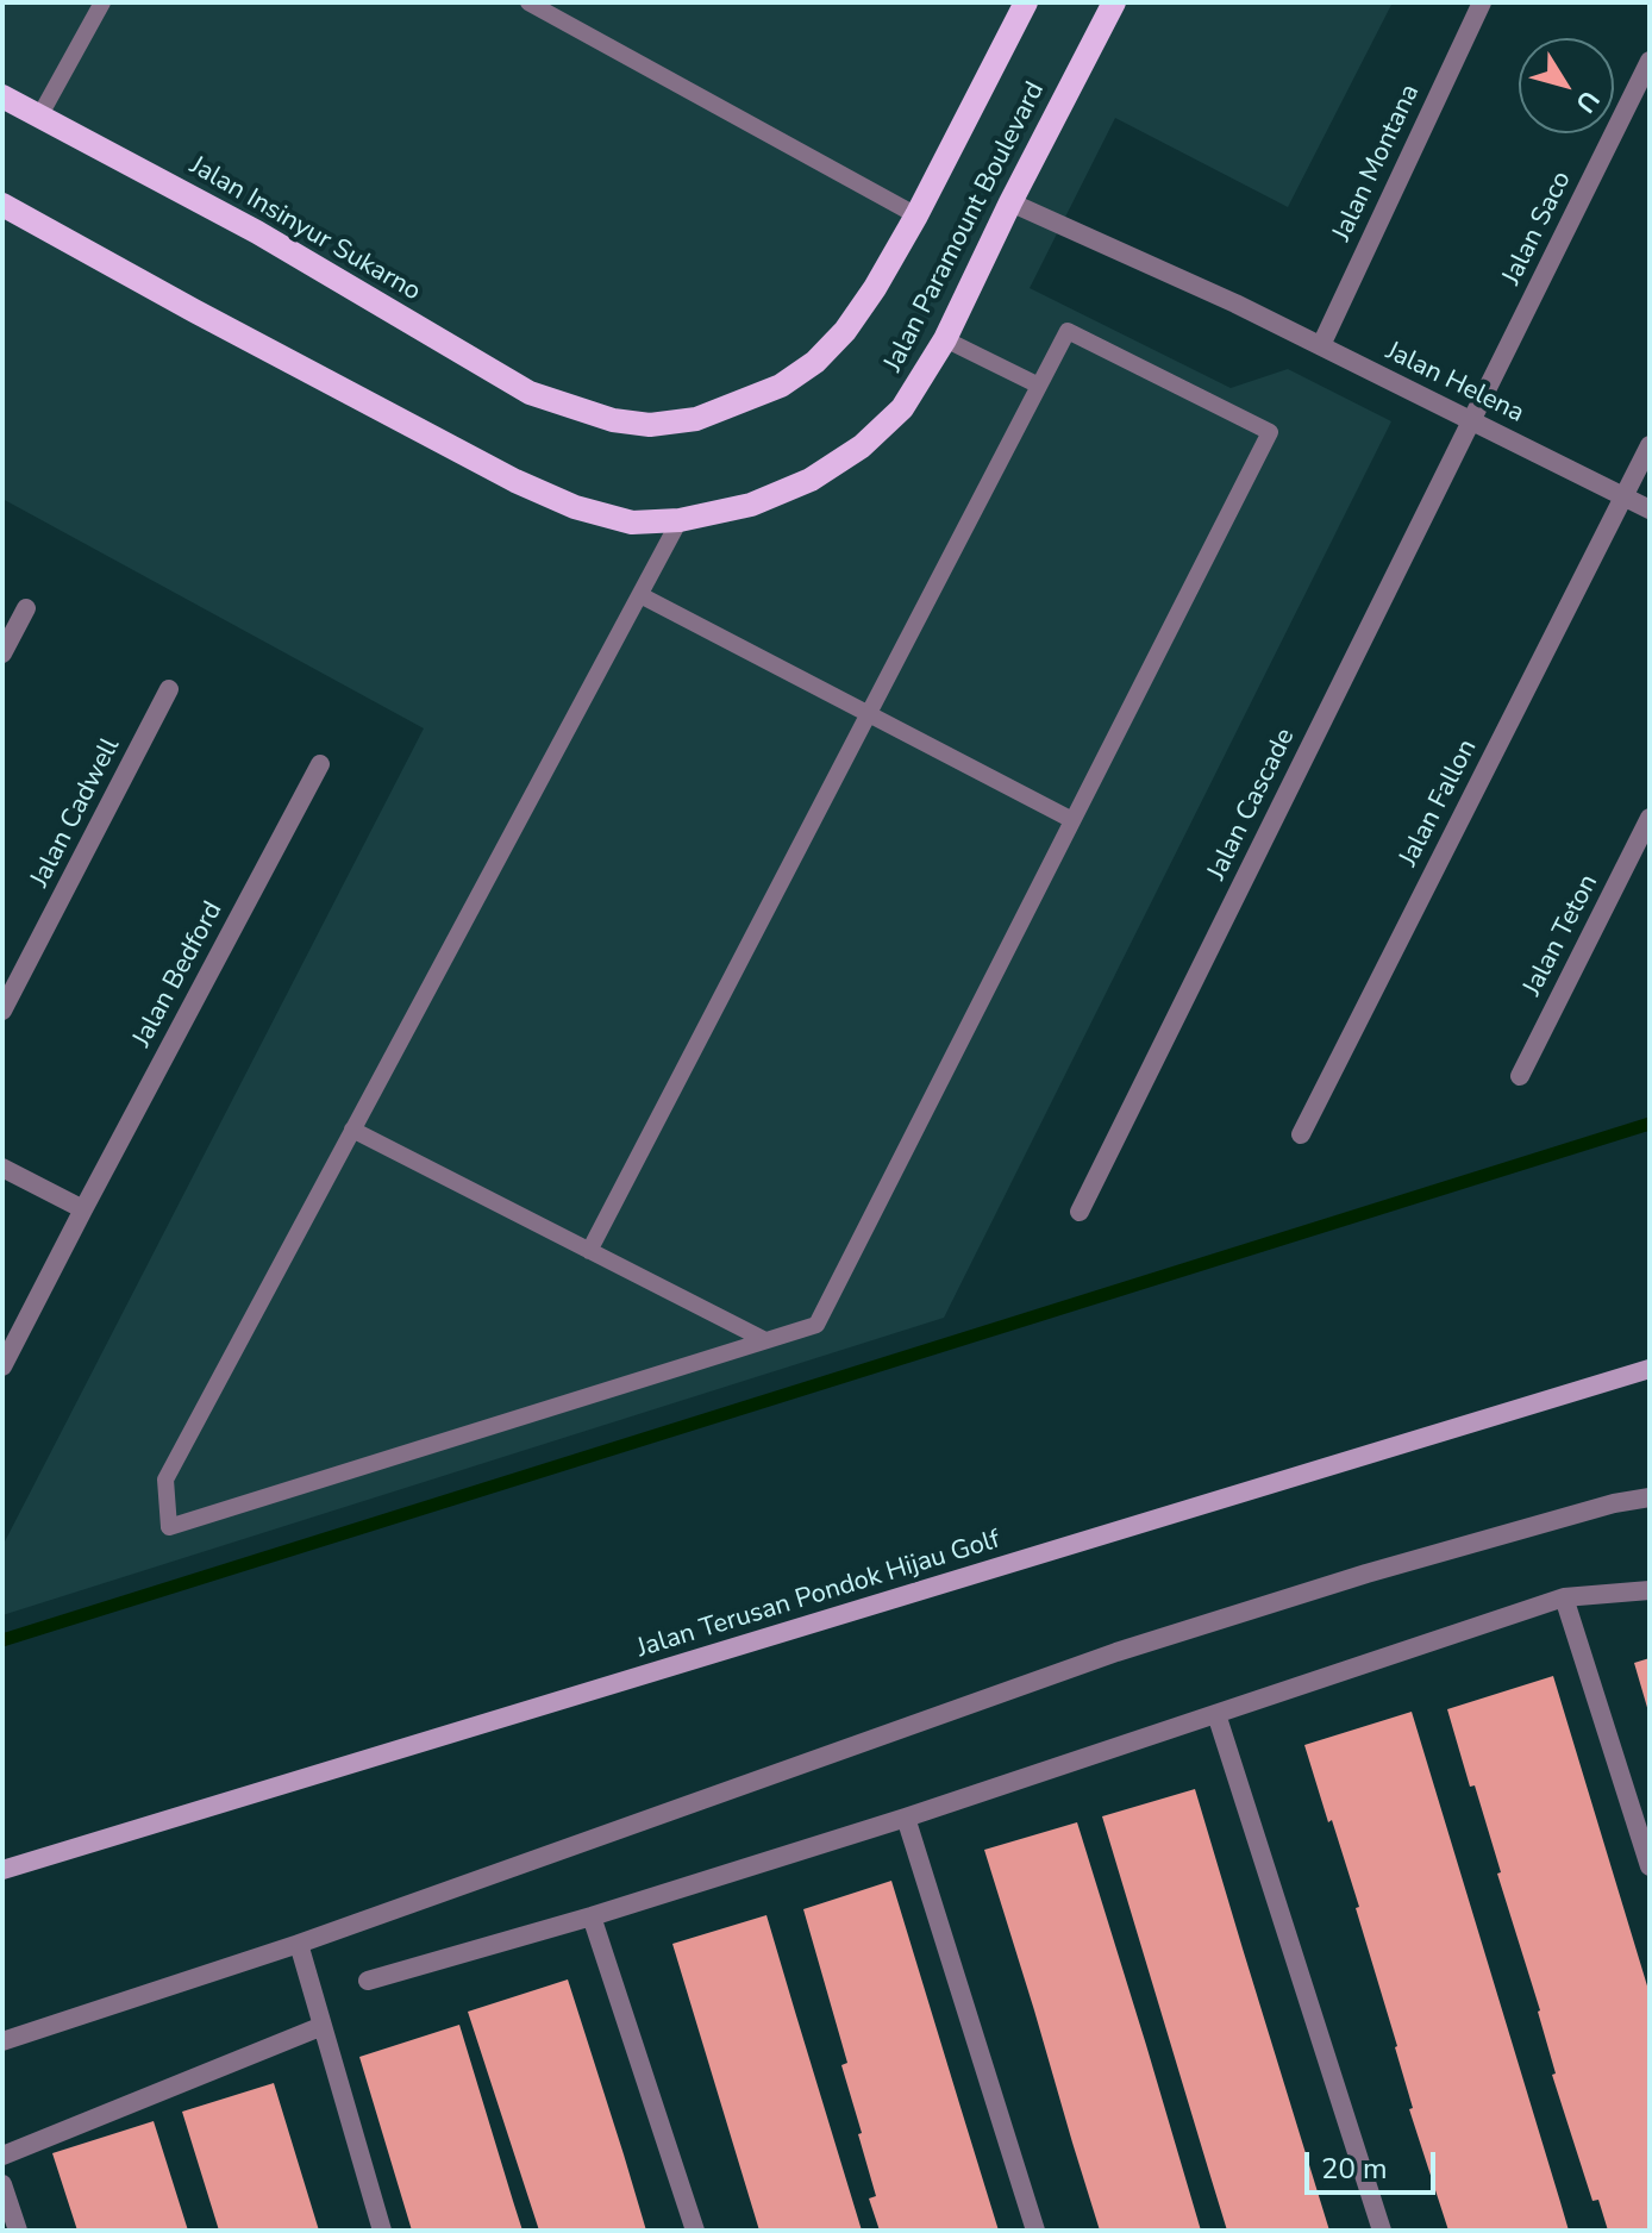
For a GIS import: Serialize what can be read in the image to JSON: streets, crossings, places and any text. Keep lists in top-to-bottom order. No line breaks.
{"streets":{"main road":["Jalan Paramount Boulevard","Jalan Insinyur Sukarno","Jalan Terusan Pondok Hijau Golf"],"street":["Jalan Montana","Jalan Saco","Jalan Helena","Jalan Fallon","Jalan Cascade","Jalan Cadwell","Jalan Teton","Jalan Bedford"]},"crossings":[["Jalan Montana","Jalan Helena"],["Jalan Paramount Boulevard","Jalan Insinyur Sukarno"],["Jalan Paramount Boulevard","Jalan Helena"],["Jalan Saco","Jalan Helena"],["Jalan Saco","Jalan Cascade"],["Jalan Helena","Jalan Fallon"],["Jalan Helena","Jalan Cascade"]],"scale_bar":"20 m","north":"bottom right"}
